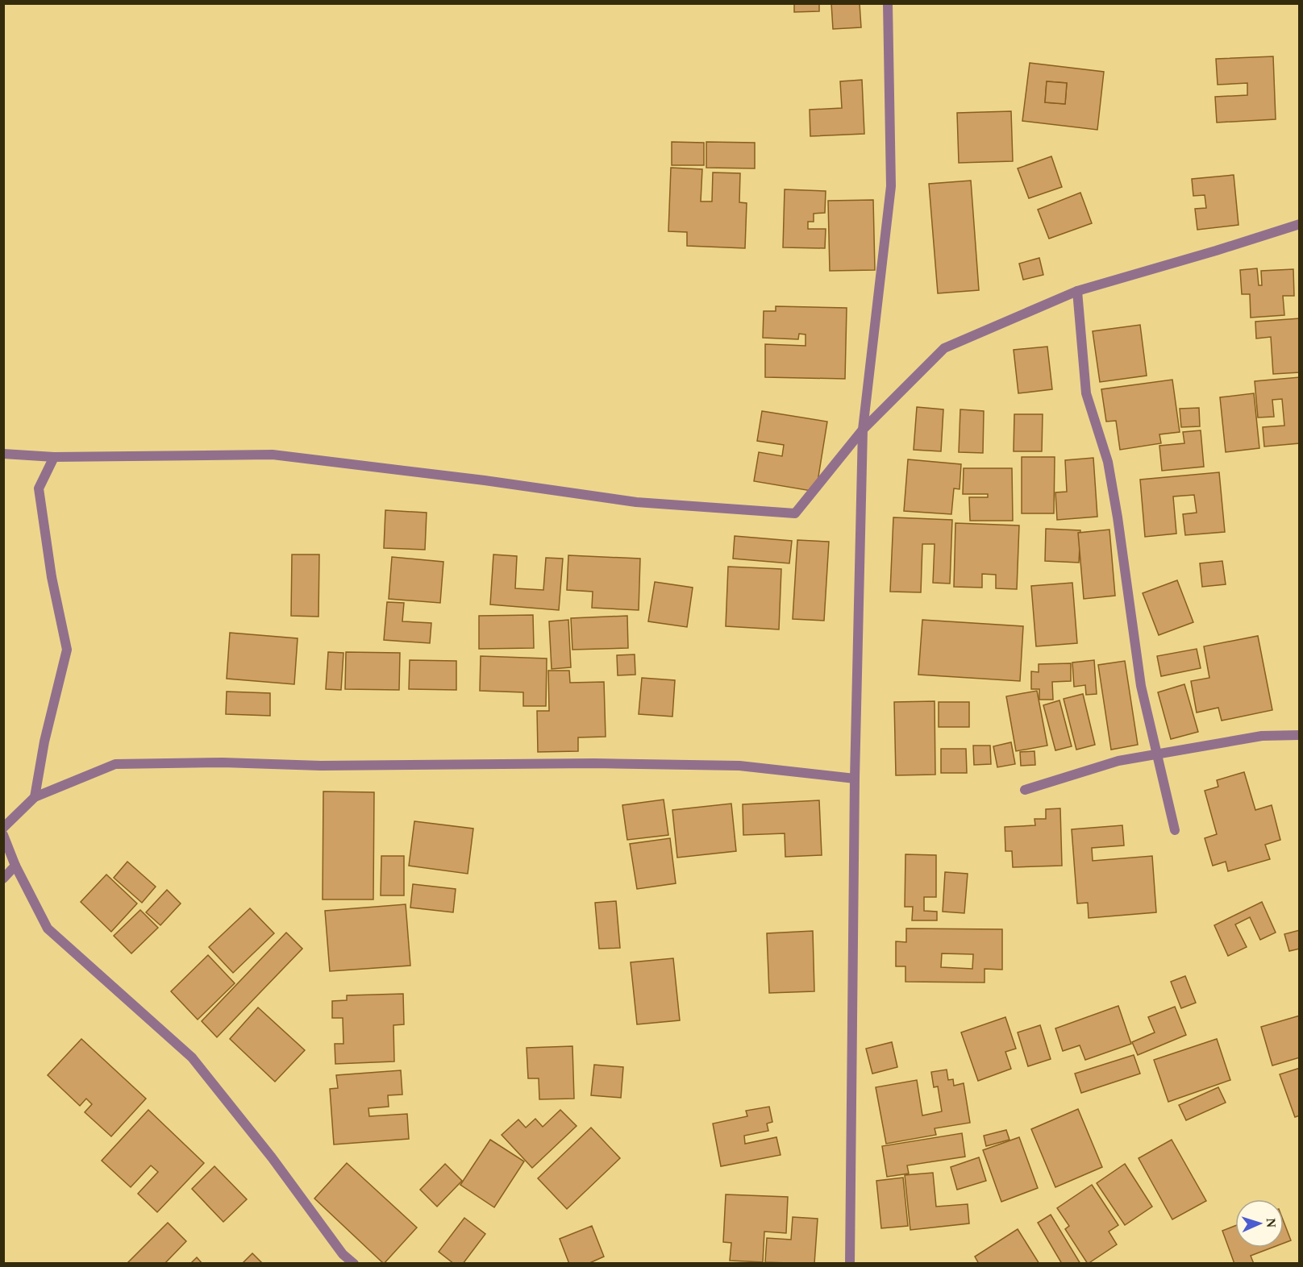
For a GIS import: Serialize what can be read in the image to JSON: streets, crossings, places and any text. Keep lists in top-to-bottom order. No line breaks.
{"north":"right"}
